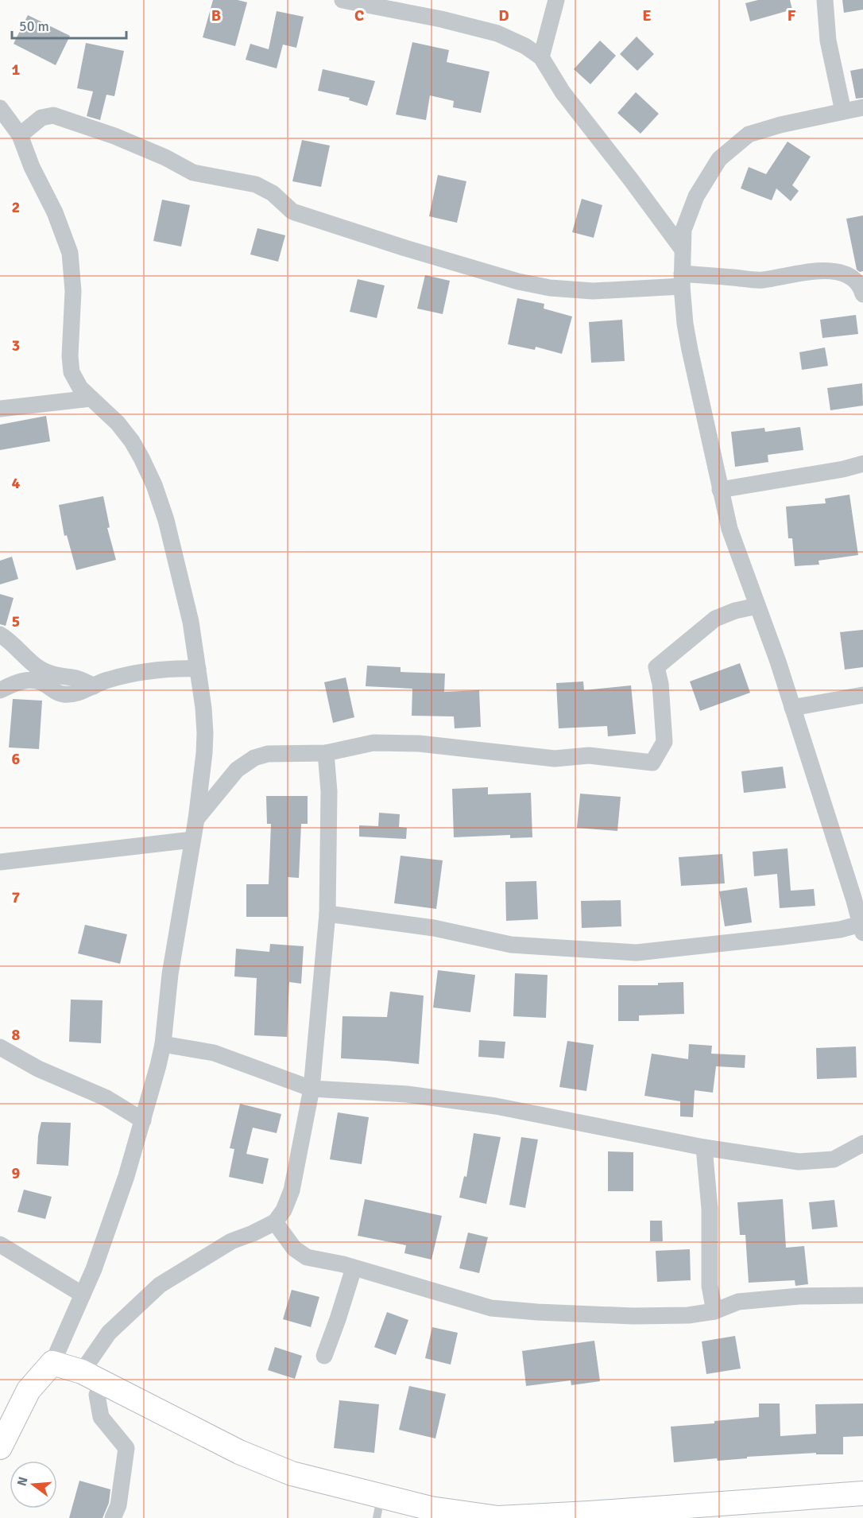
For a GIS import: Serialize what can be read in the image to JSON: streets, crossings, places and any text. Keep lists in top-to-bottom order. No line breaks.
{"scale_bar":"50 m","north":"left","grid":{"columns":["B","C","D","E","F"],"rows":["1","2","3","4","5","6","7","8","9"]}}
